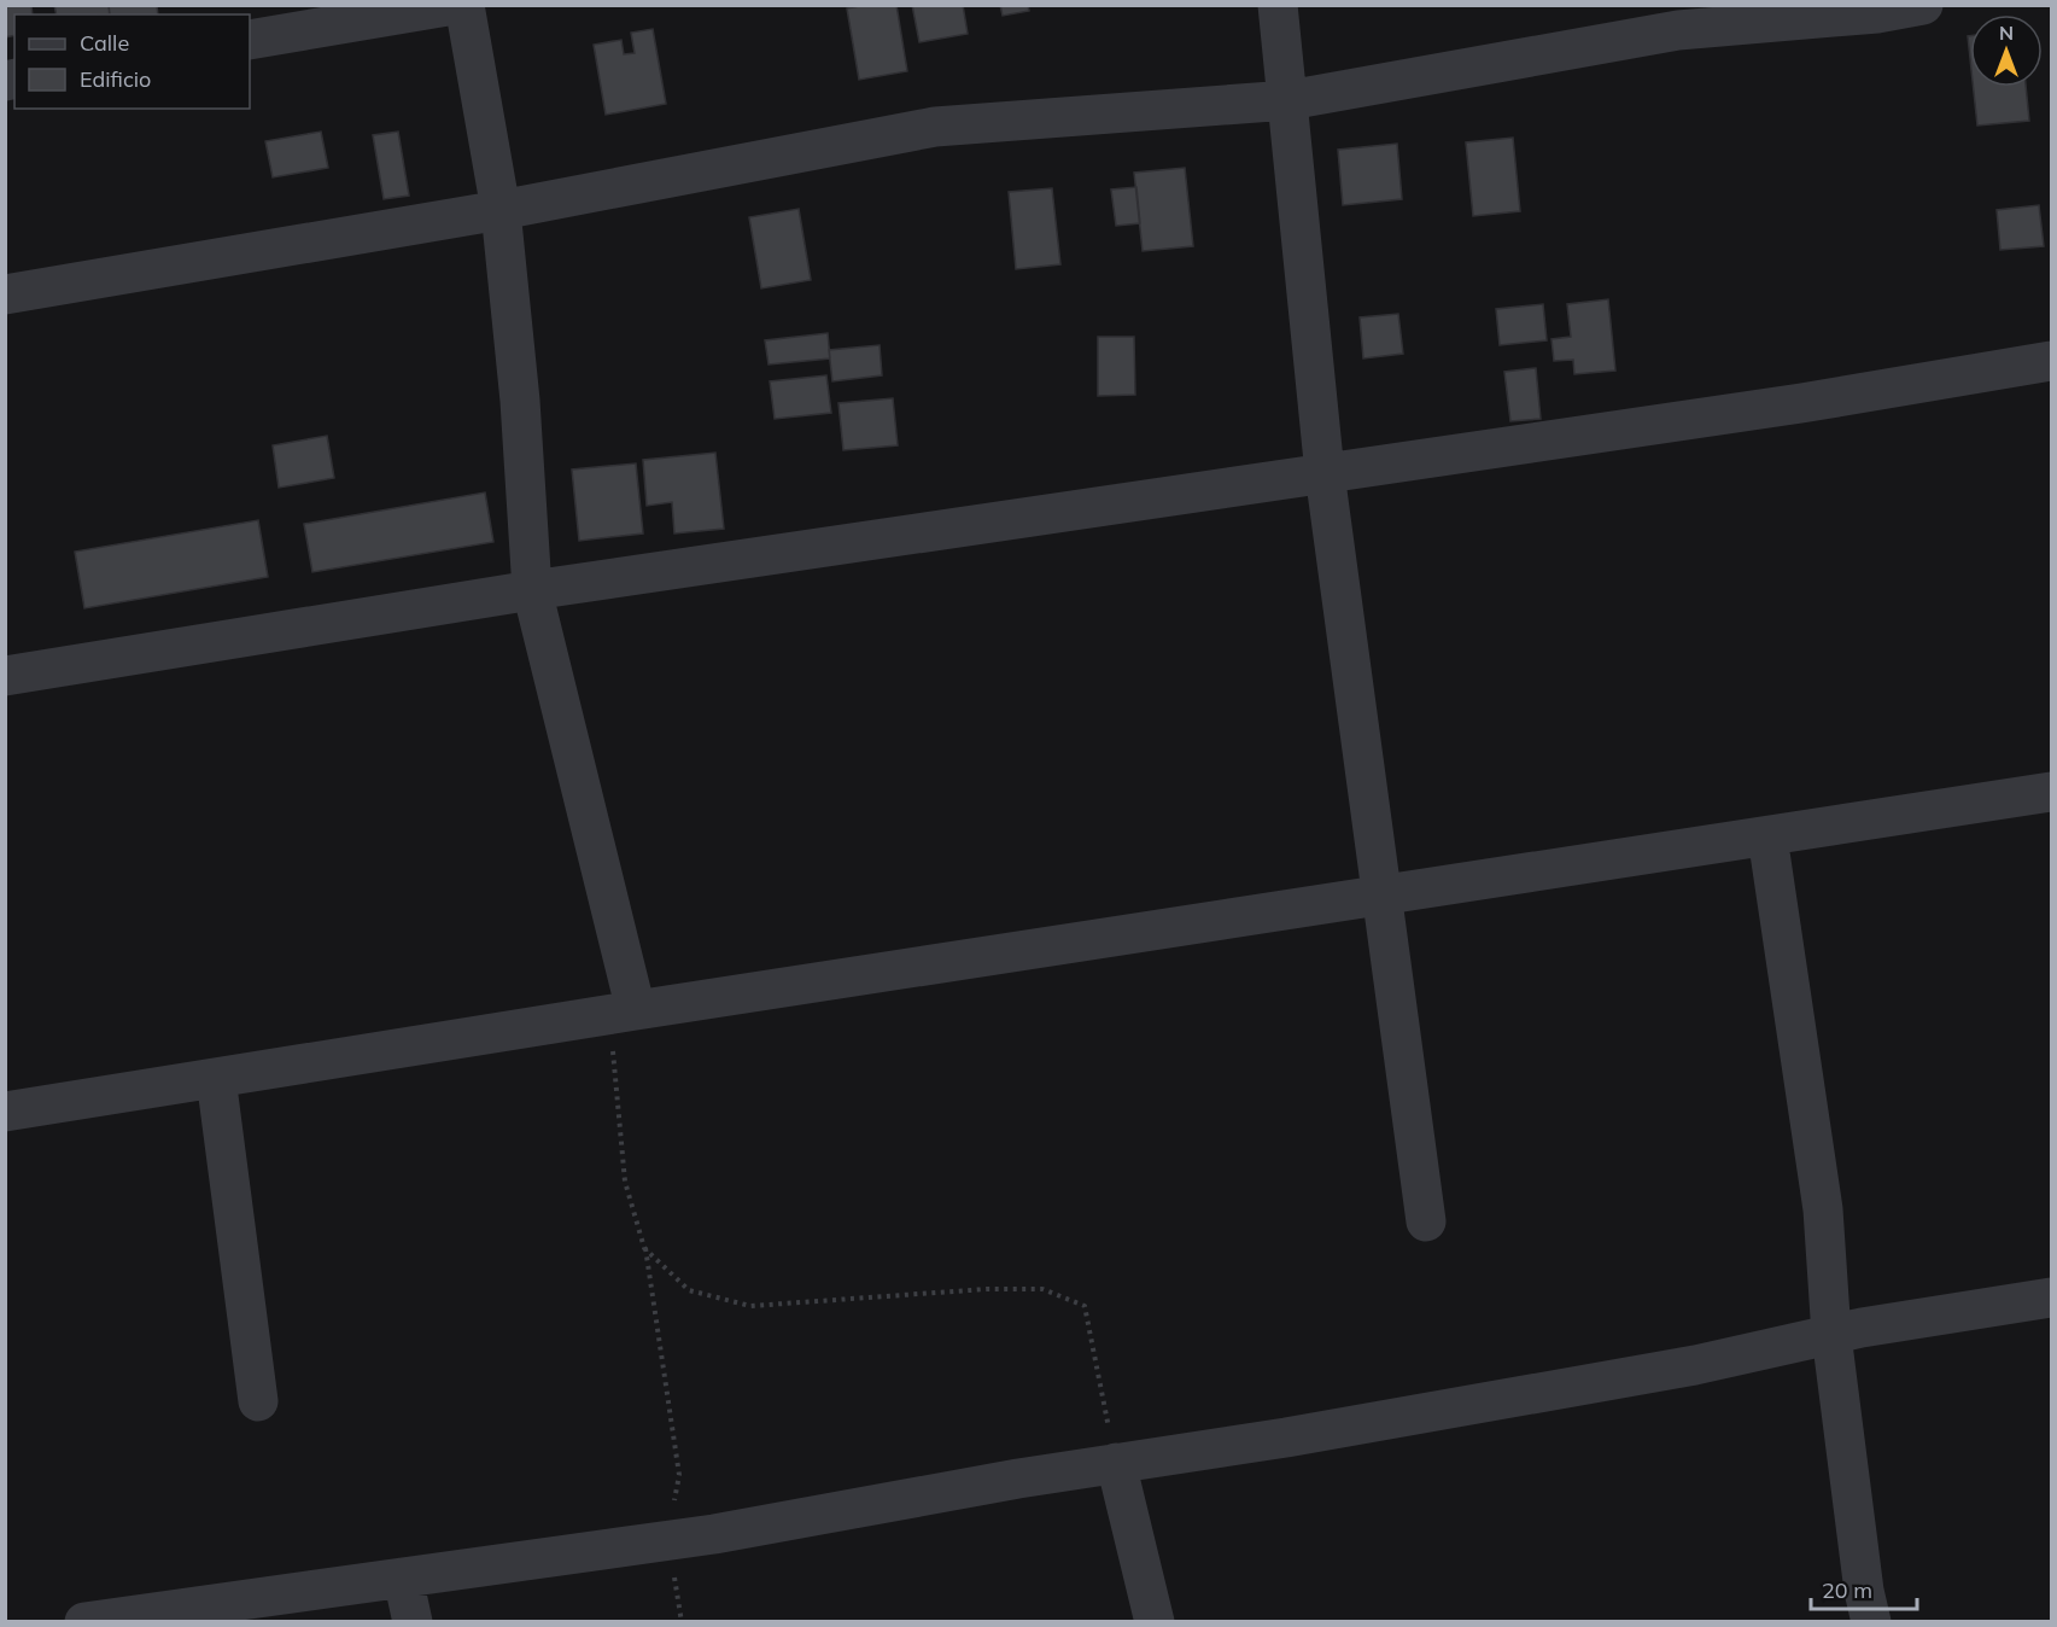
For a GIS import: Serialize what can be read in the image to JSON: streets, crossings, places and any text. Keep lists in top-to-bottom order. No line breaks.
{"legend":["Calle","Edificio"],"scale_bar":"20 m","north":"top"}
